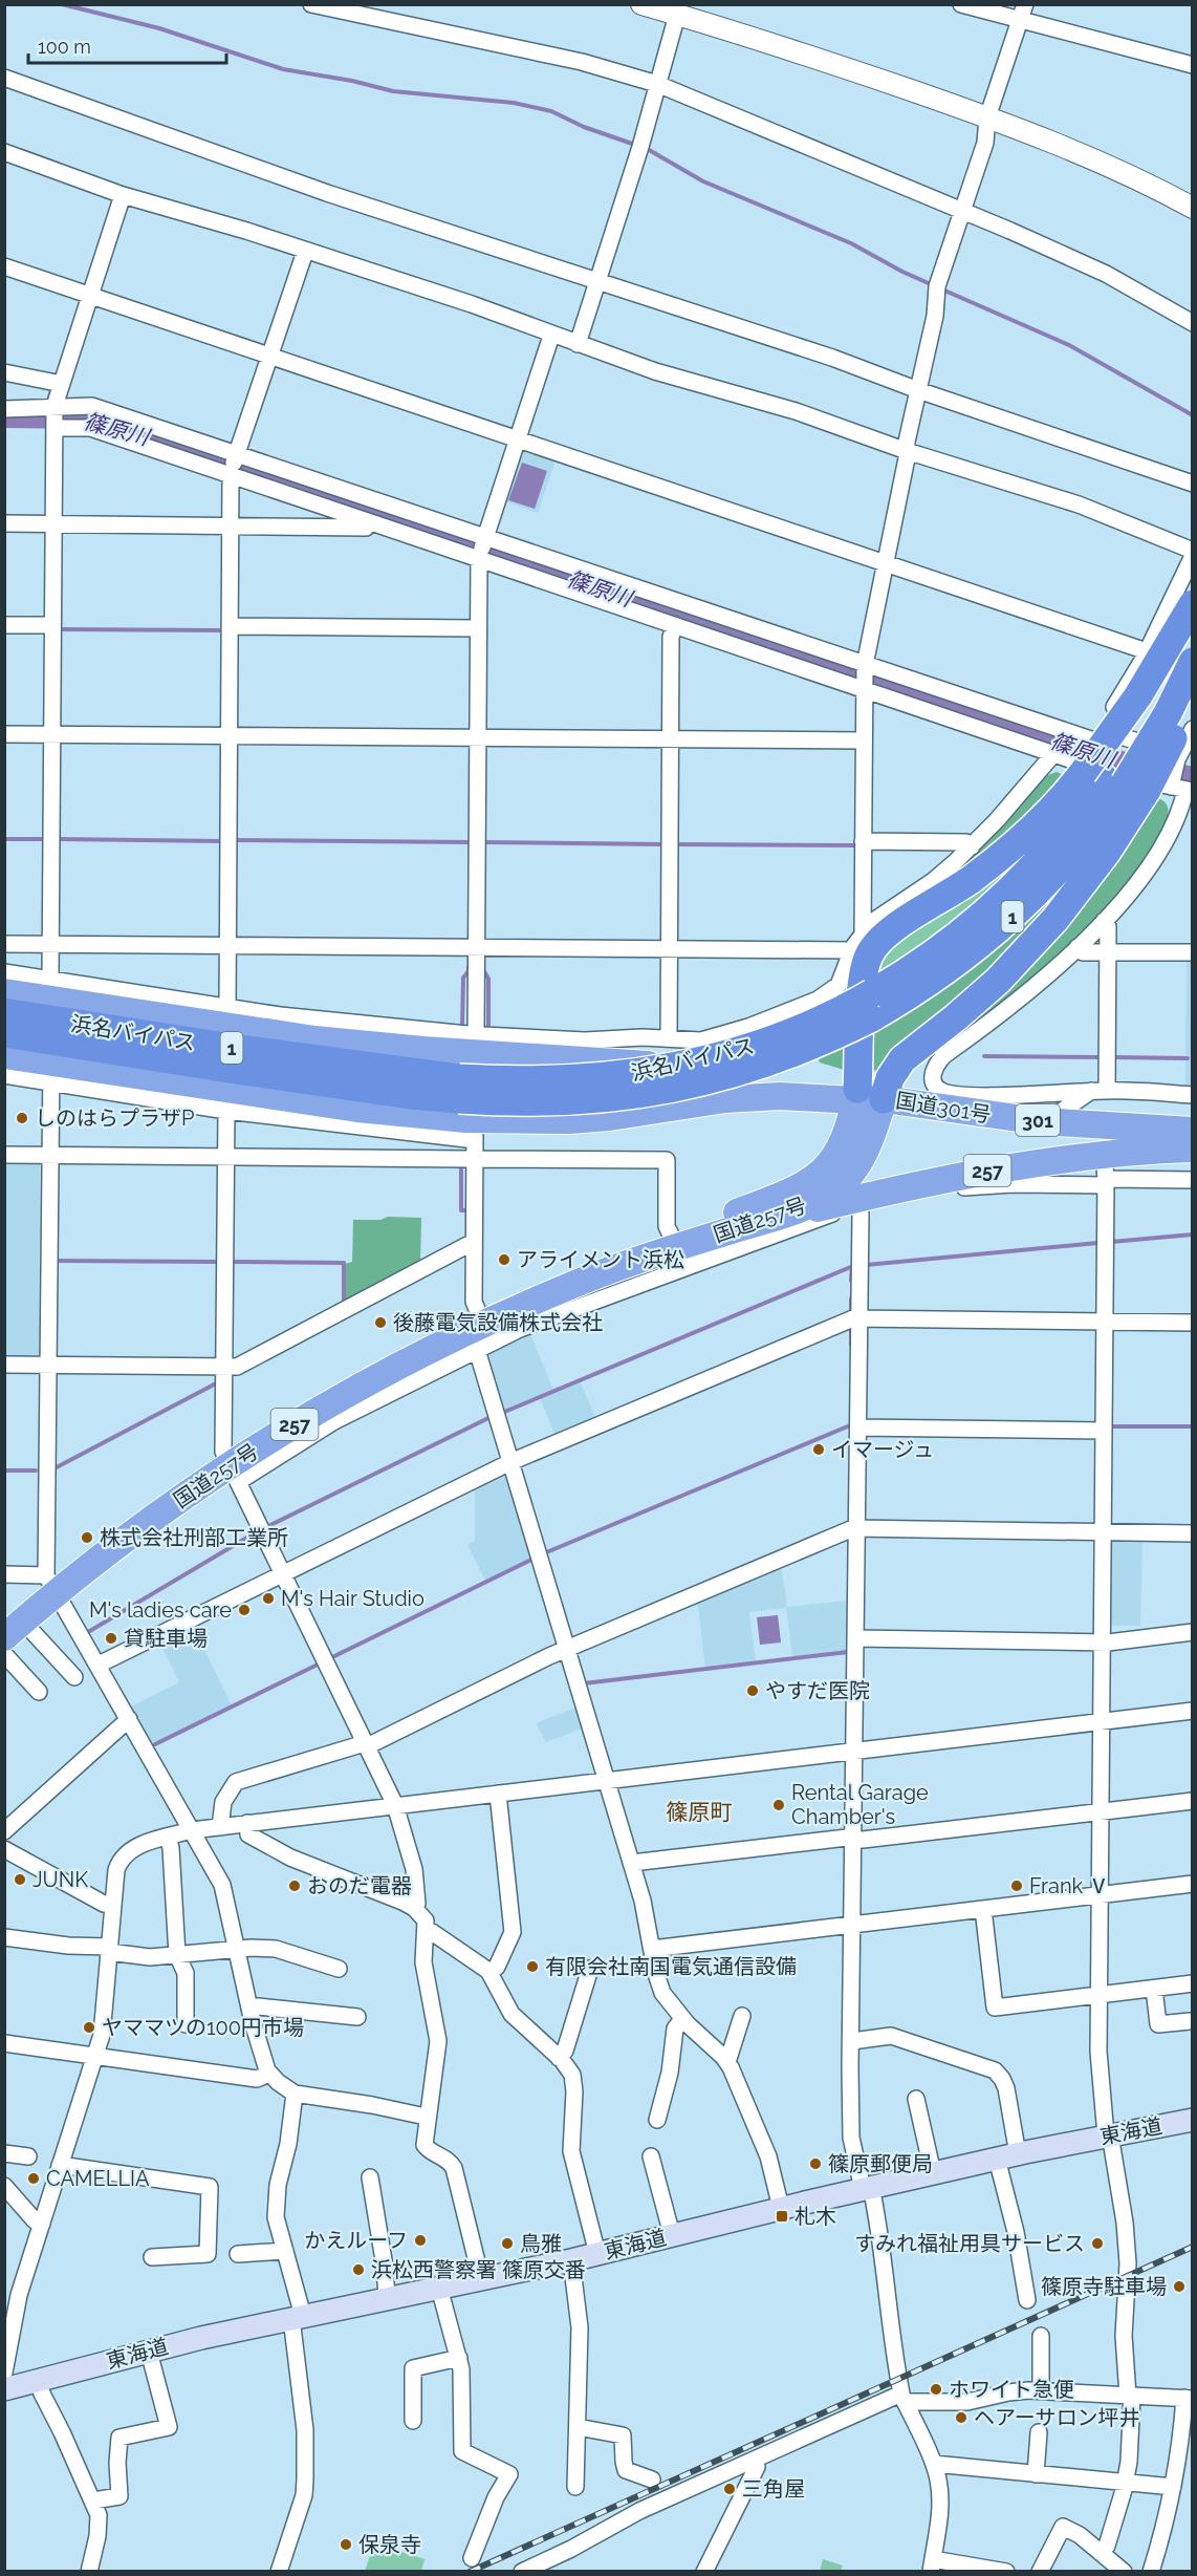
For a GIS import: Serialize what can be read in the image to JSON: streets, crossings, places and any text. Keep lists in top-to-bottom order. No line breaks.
{"streets":{"highway":["1","浜名バイパス","国道301号","301","257","国道257号"],"main road":["東海道"]},"crossings":[["国道301号","国道257号"],["257","国道257号"]],"districts":["篠原町"],"water":["篠原川"],"places":{"other":["しのはらプラザP","アライメント浜松","後藤電気設備株式会社","イマージュ","株式会社刑部工業所","M's Hair Studio","M's ladies care","貸駐車場","やすだ医院","Rental Garage Chamber's","JUNK","おのだ電器","Frank Ⅴ","有限会社南国電気通信設備","ヤママツの100円市場","篠原郵便局","CAMELLIA","かえルーフ","鳥雅","すみれ福祉用具サービス","浜松西警察署 篠原交番","篠原寺駐車場","ホワイト急便","ヘアーサロン坪井","三角屋","保泉寺"],"transit":["札木"]},"scale_bar":"100 m"}
